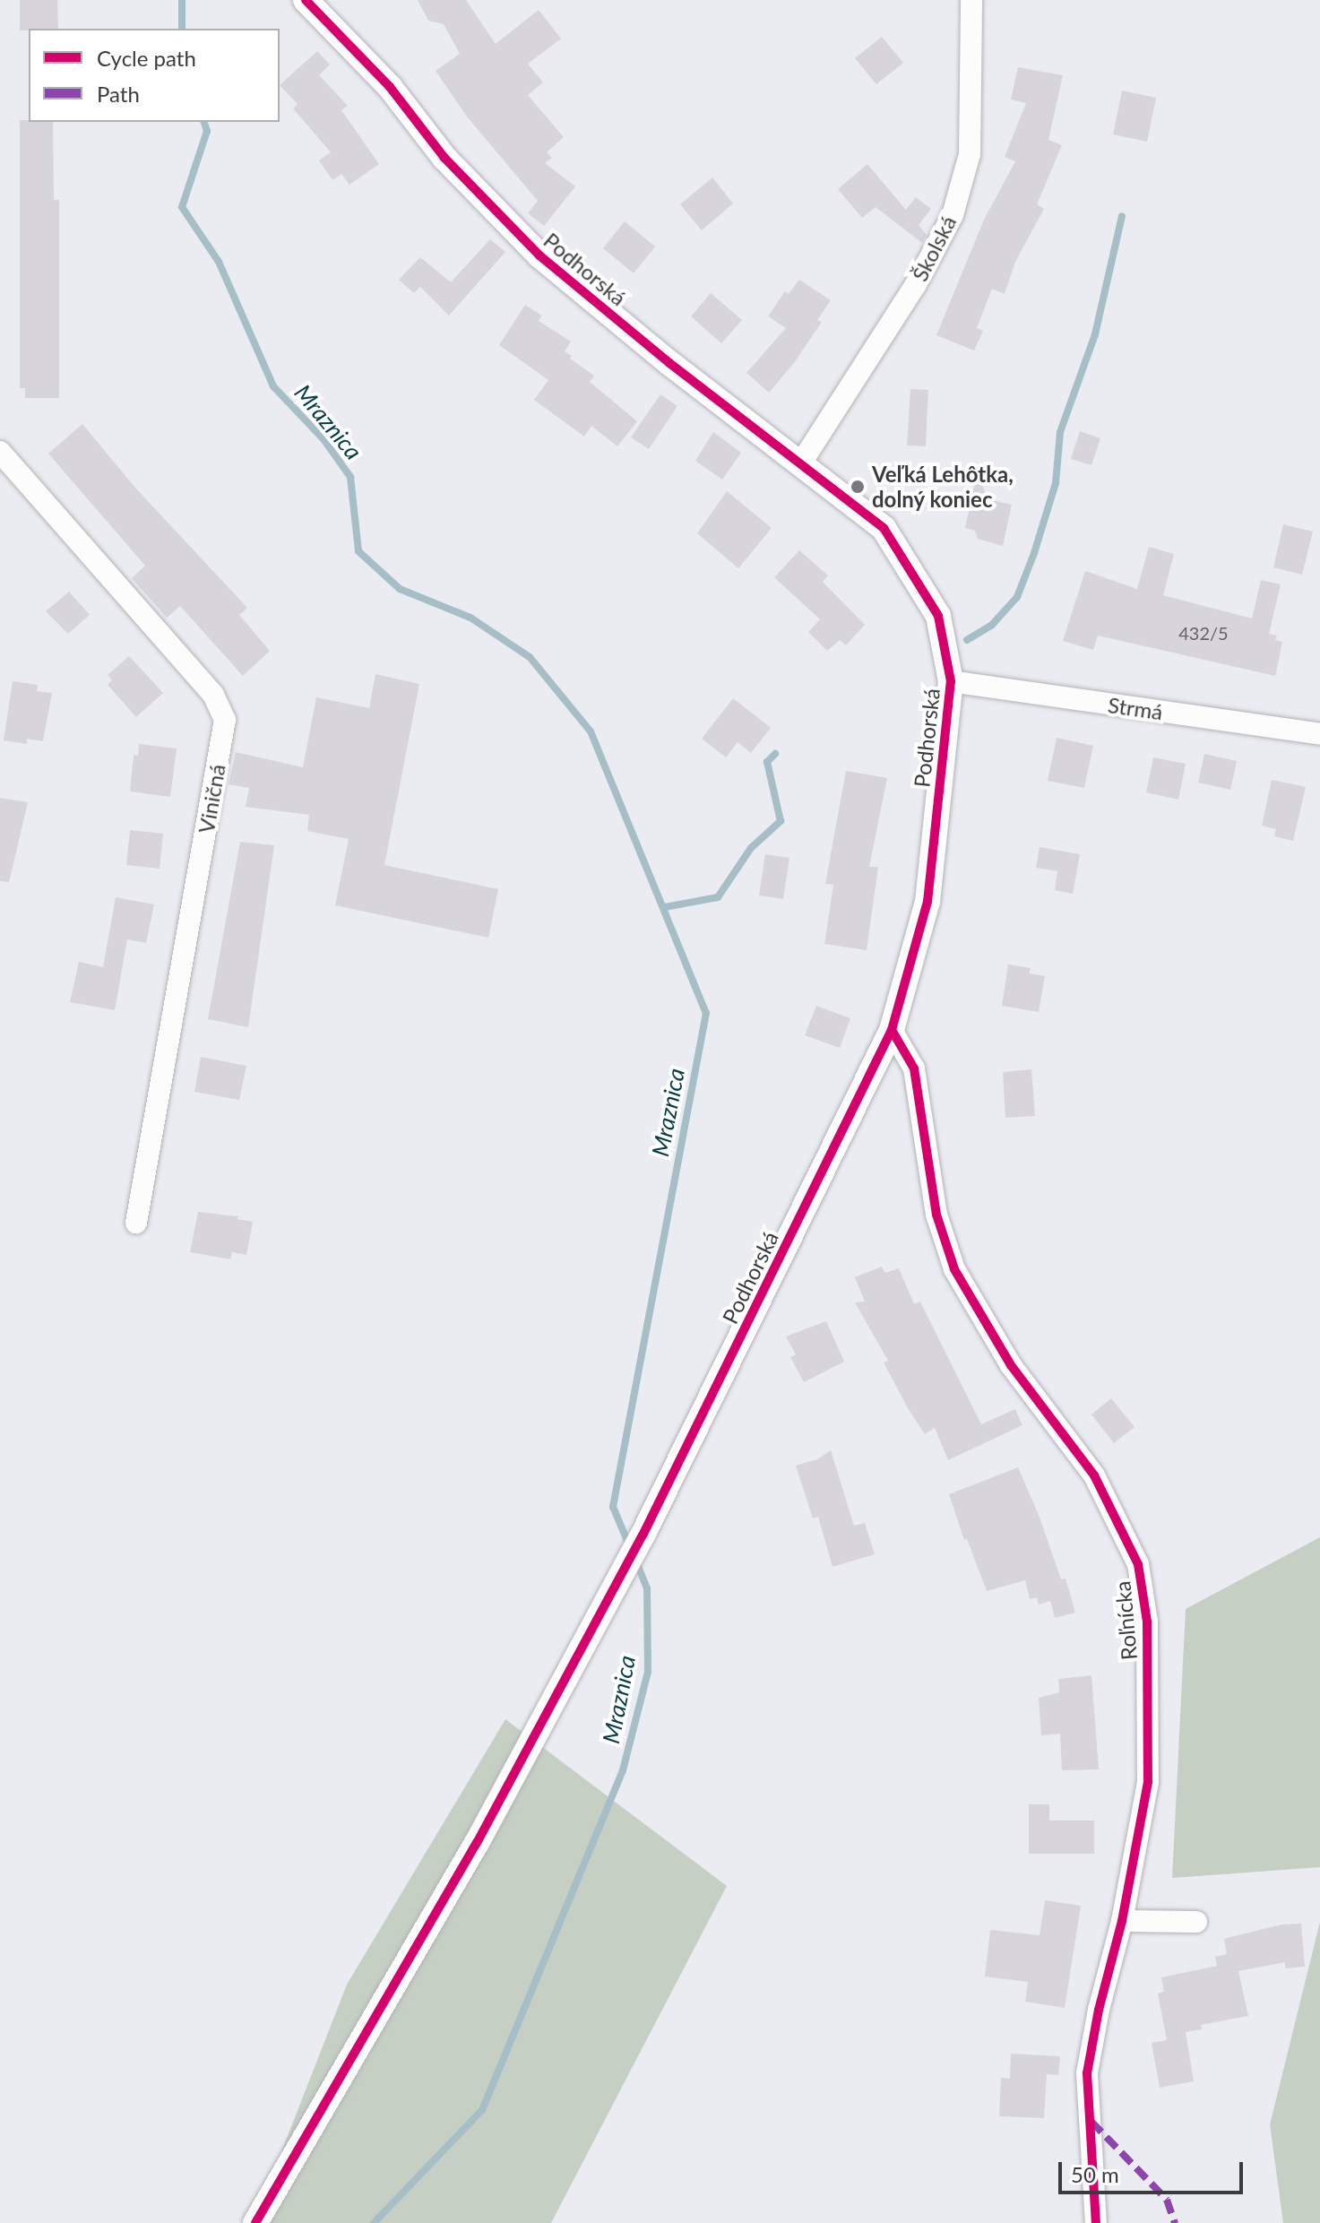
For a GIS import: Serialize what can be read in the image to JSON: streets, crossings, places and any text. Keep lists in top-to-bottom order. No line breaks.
{"streets":{"street":["Školská","Podhorská","Strmá","Viničná","Roľnícka"]},"crossings":[["Školská","Podhorská"],["Podhorská","Strmá"],["Podhorská","Roľnícka"]],"water":["Mraznica"],"places":["Veľká Lehôtka, dolný koniec"],"house_numbers":["432/5"],"legend":["Cycle path","Path"],"scale_bar":"50 m"}
